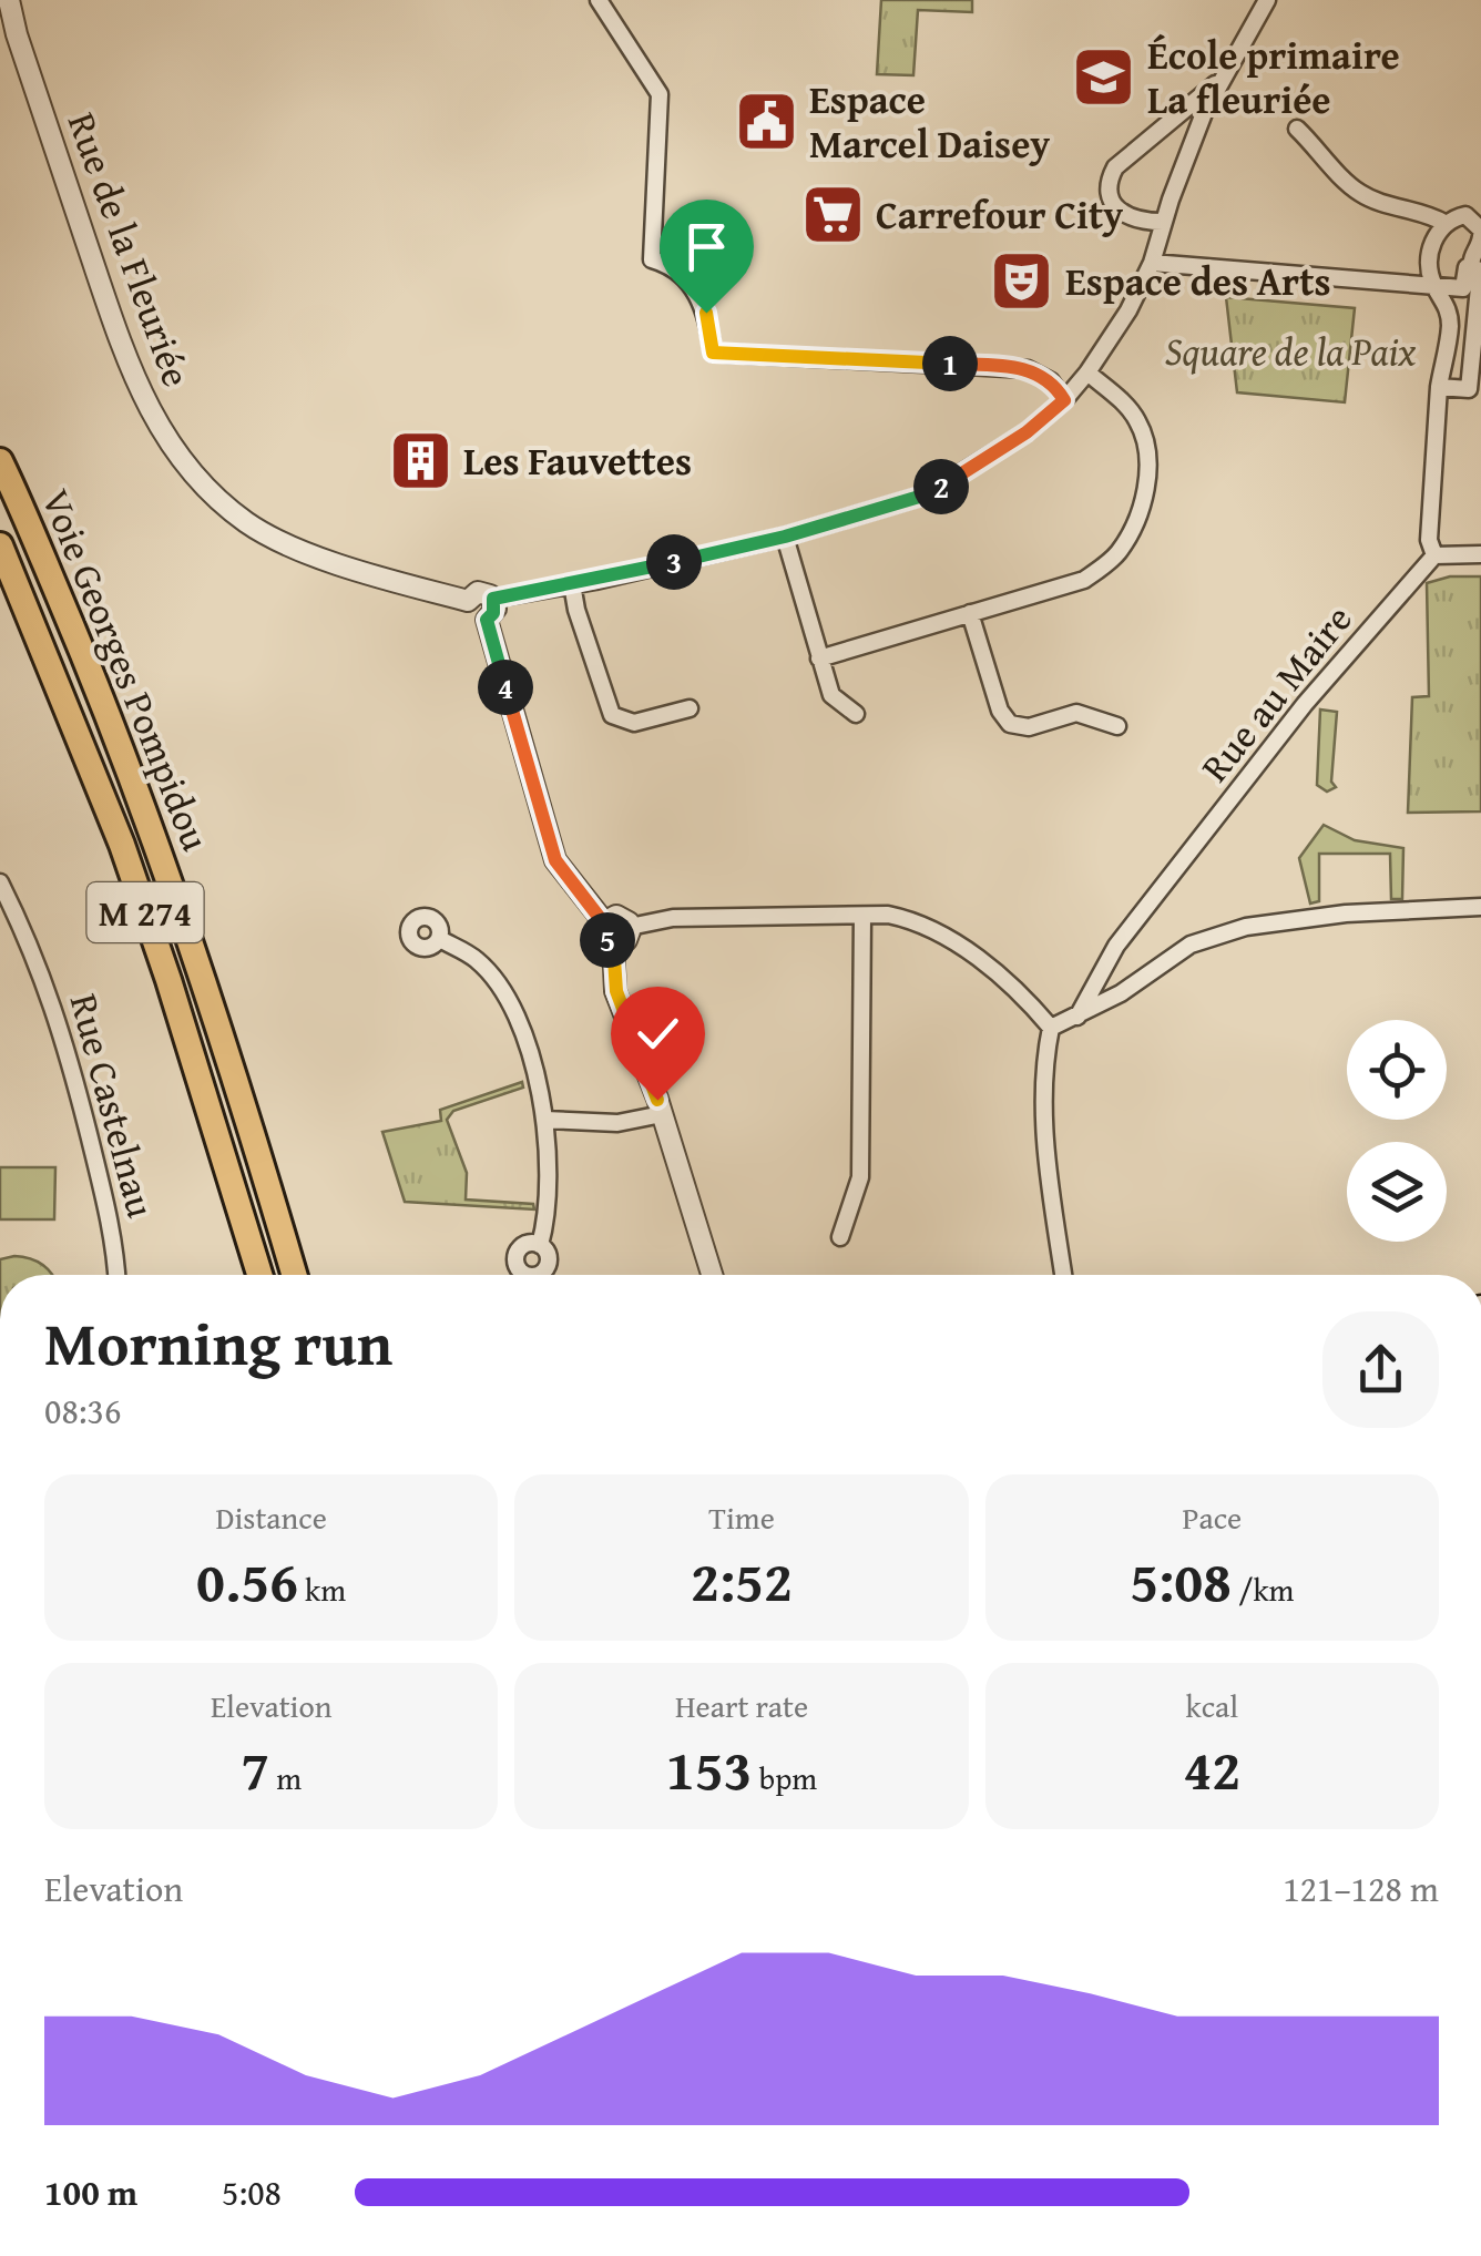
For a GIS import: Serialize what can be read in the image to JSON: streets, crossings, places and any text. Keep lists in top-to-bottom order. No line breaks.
{"streets":{"highway":["Voie Georges Pompidou","M 274"],"street":["Rue de la Fleuriée","Rue au Maire","Rue Castelnau"]},"parks":["Square de la Paix"],"places":{"school or university":["École primaire La fleuriée"],"public building":["Espace Marcel Daisey"],"supermarket":["Carrefour City"],"theatre":["Espace des Arts"],"building":["Les Fauvettes"]},"page":{"pins":["1","2","3","4","5"],"heading":["Morning run","08:36"],"stats":[["Distance","0.56 km"],["Time","2:52"],["Pace","5:08 /km"],["Elevation","7 m"],["Heart rate","153 bpm"],["kcal","42"]],"chart":["Elevation","121–128 m"],"list":[{"name":"100 m","note":"5:08"}]}}
